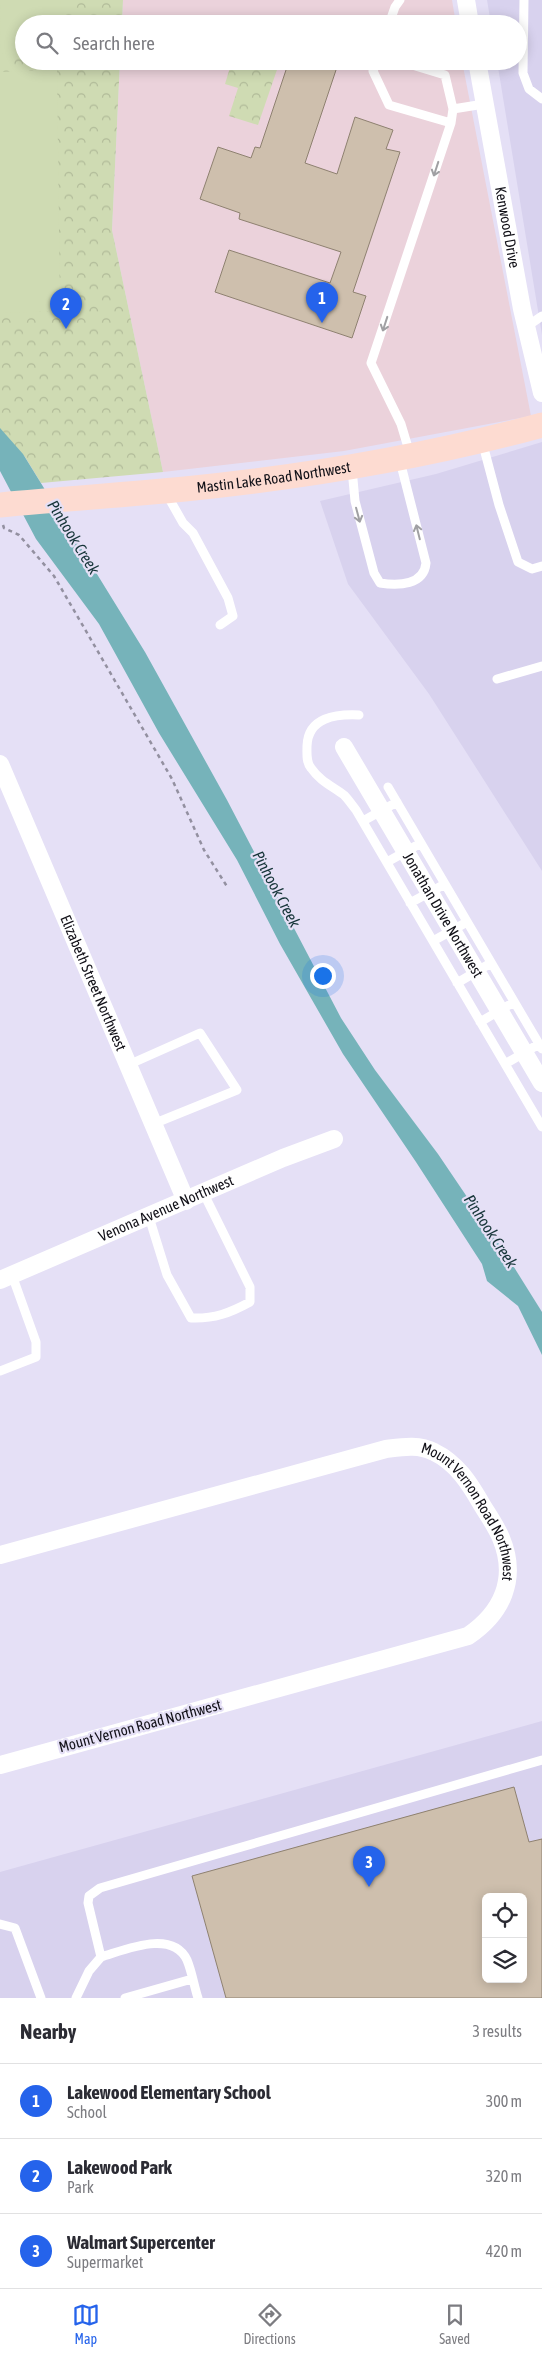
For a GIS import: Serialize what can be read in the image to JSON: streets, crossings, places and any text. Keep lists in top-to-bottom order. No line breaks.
{"streets":{"street":["Kenwood Drive","Mastin Lake Road Northwest","Jonathan Drive Northwest","Elizabeth Street Northwest","Venona Avenue Northwest","Mount Vernon Road Northwest"]},"crossings":[["Elizabeth Street Northwest","Venona Avenue Northwest"]],"water":["Pinhook Creek"],"page":{"search":"Search here","pins":["1","2","3"],"heading":["Nearby","3 results"],"list":[{"mark":"1","name":"Lakewood Elementary School","note":"School","value":"300 m"},{"mark":"2","name":"Lakewood Park","note":"Park","value":"320 m"},{"mark":"3","name":"Walmart Supercenter","note":"Supermarket","value":"420 m"}],"nav":["Map","Directions","Saved"]}}
